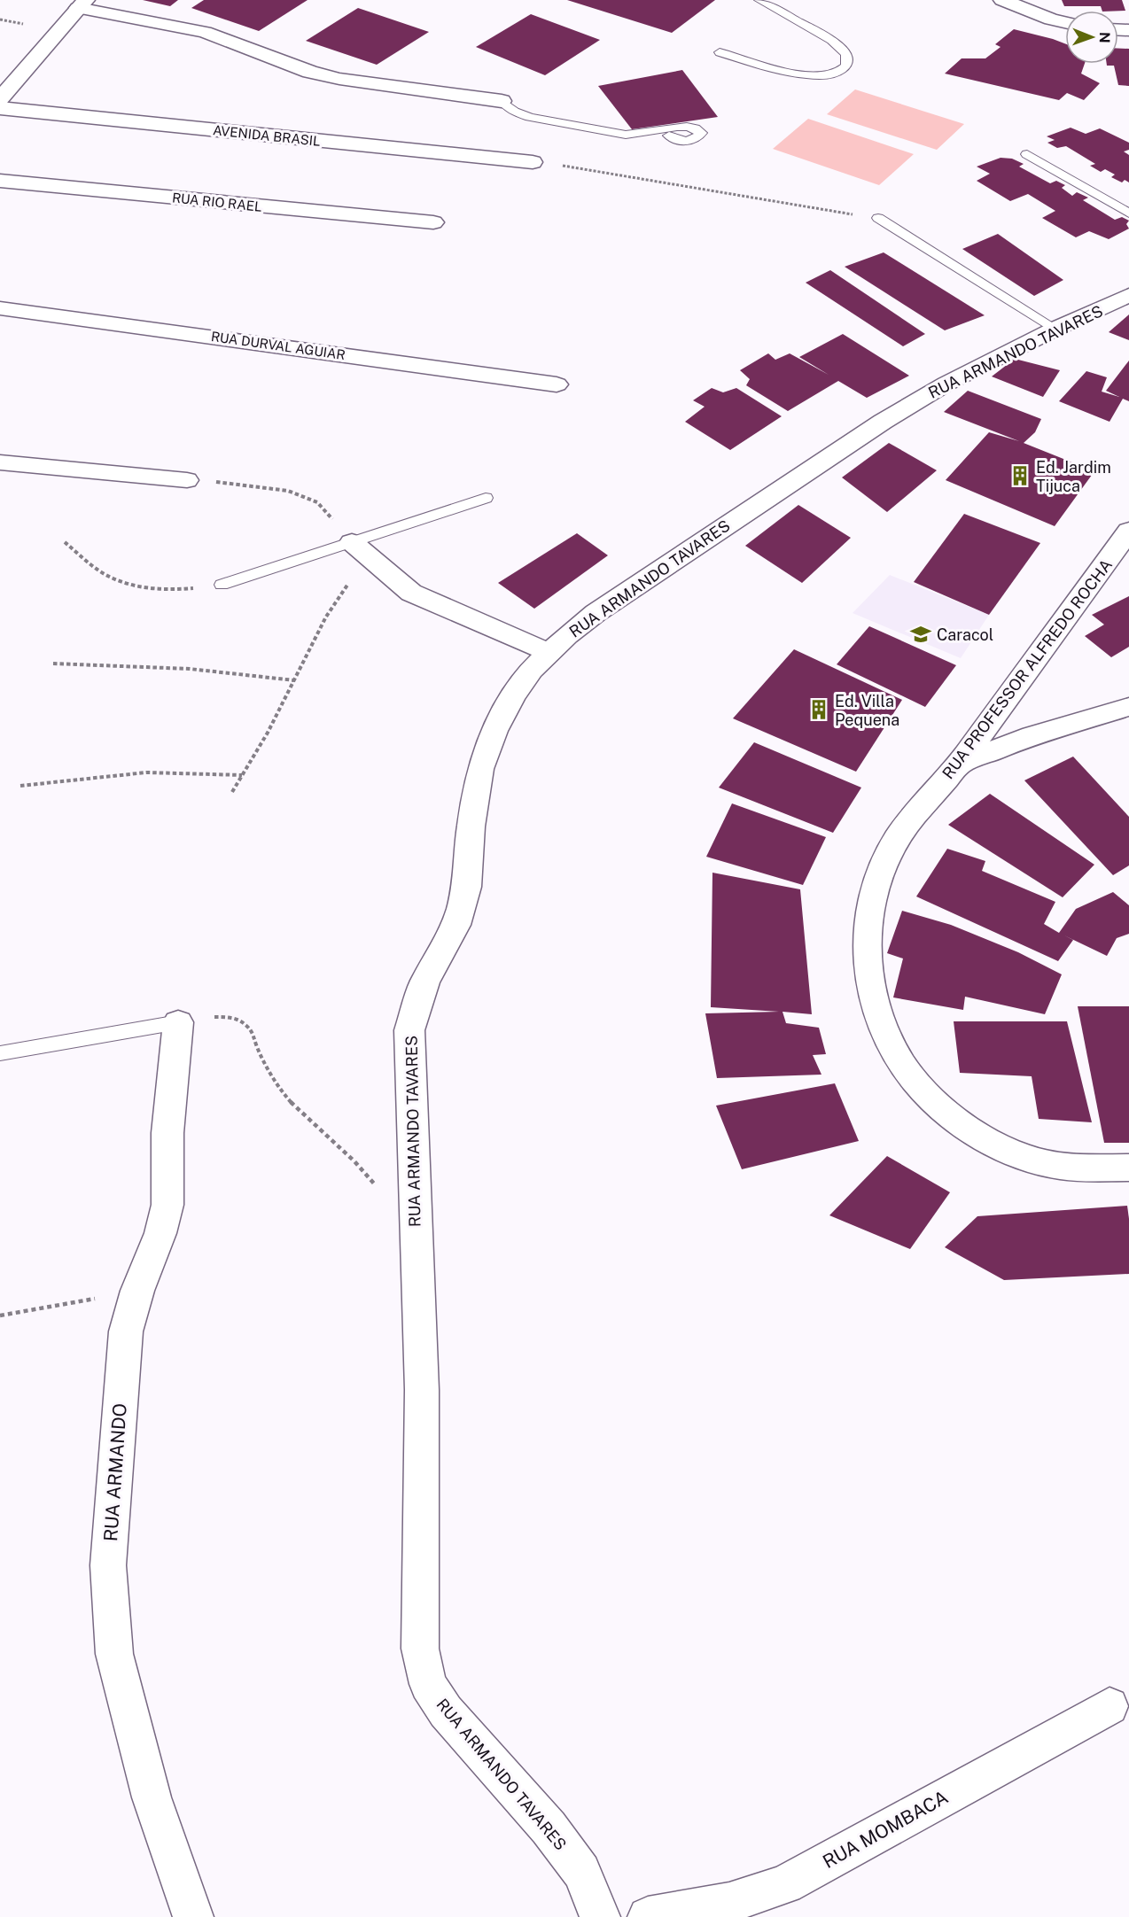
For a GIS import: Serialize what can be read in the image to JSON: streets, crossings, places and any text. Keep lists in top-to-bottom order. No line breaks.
{"streets":{"street":["AVENIDA BRASIL","RUA RIO RAEL","RUA DURVAL AGUIAR","RUA ARMANDO TAVARES","RUA PROFESSOR ALFREDO ROCHA","RUA ARMANDO","RUA MOMBACA"]},"places":{"building":["Ed. Jardim Tijuca","Ed. Villa Pequena"],"school or university":["Caracol"]},"north":"right"}
